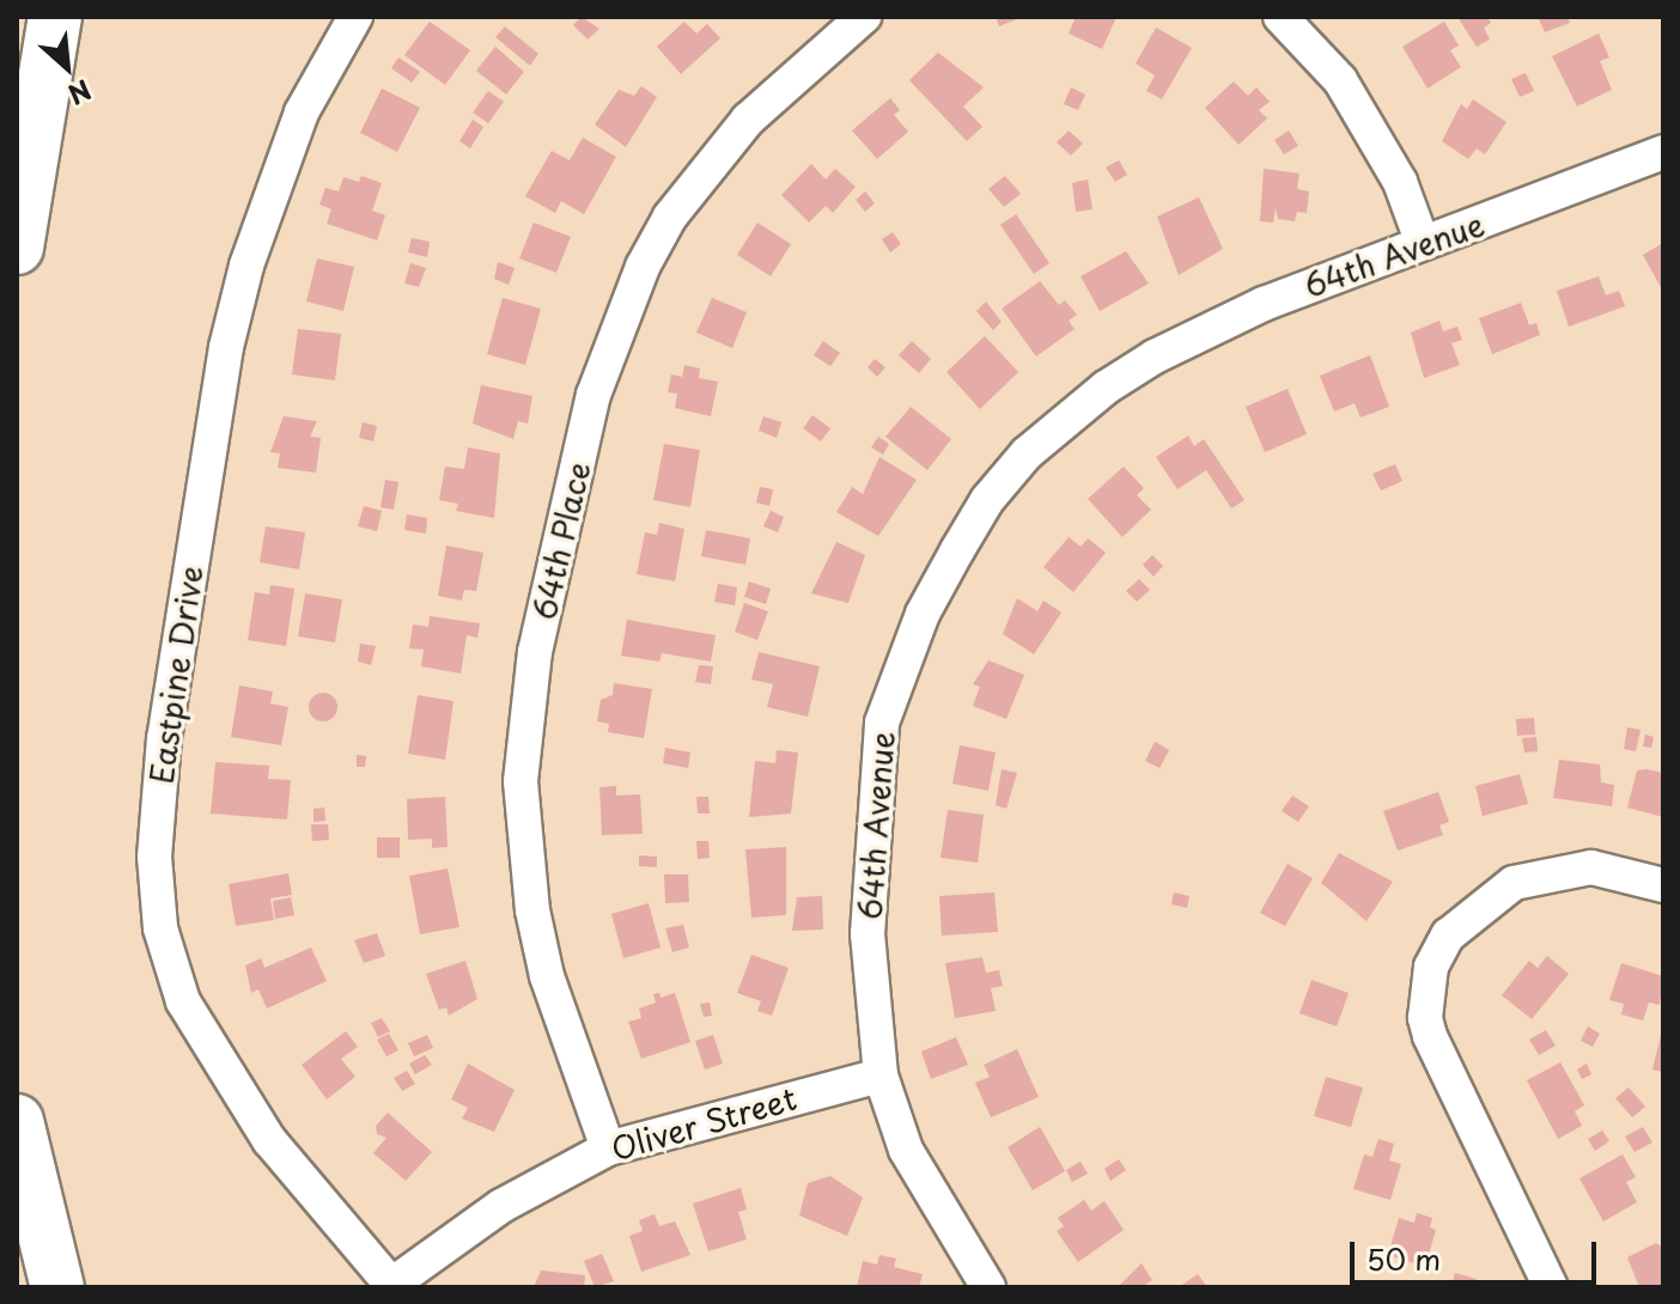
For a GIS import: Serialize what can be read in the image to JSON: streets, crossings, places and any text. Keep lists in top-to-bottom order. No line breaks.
{"streets":{"street":["64th Avenue","64th Place","Eastpine Drive","Oliver Street"]},"crossings":[["64th Avenue","Oliver Street"],["64th Place","Oliver Street"],["Eastpine Drive","Oliver Street"]],"scale_bar":"50 m","north":"bottom right"}
